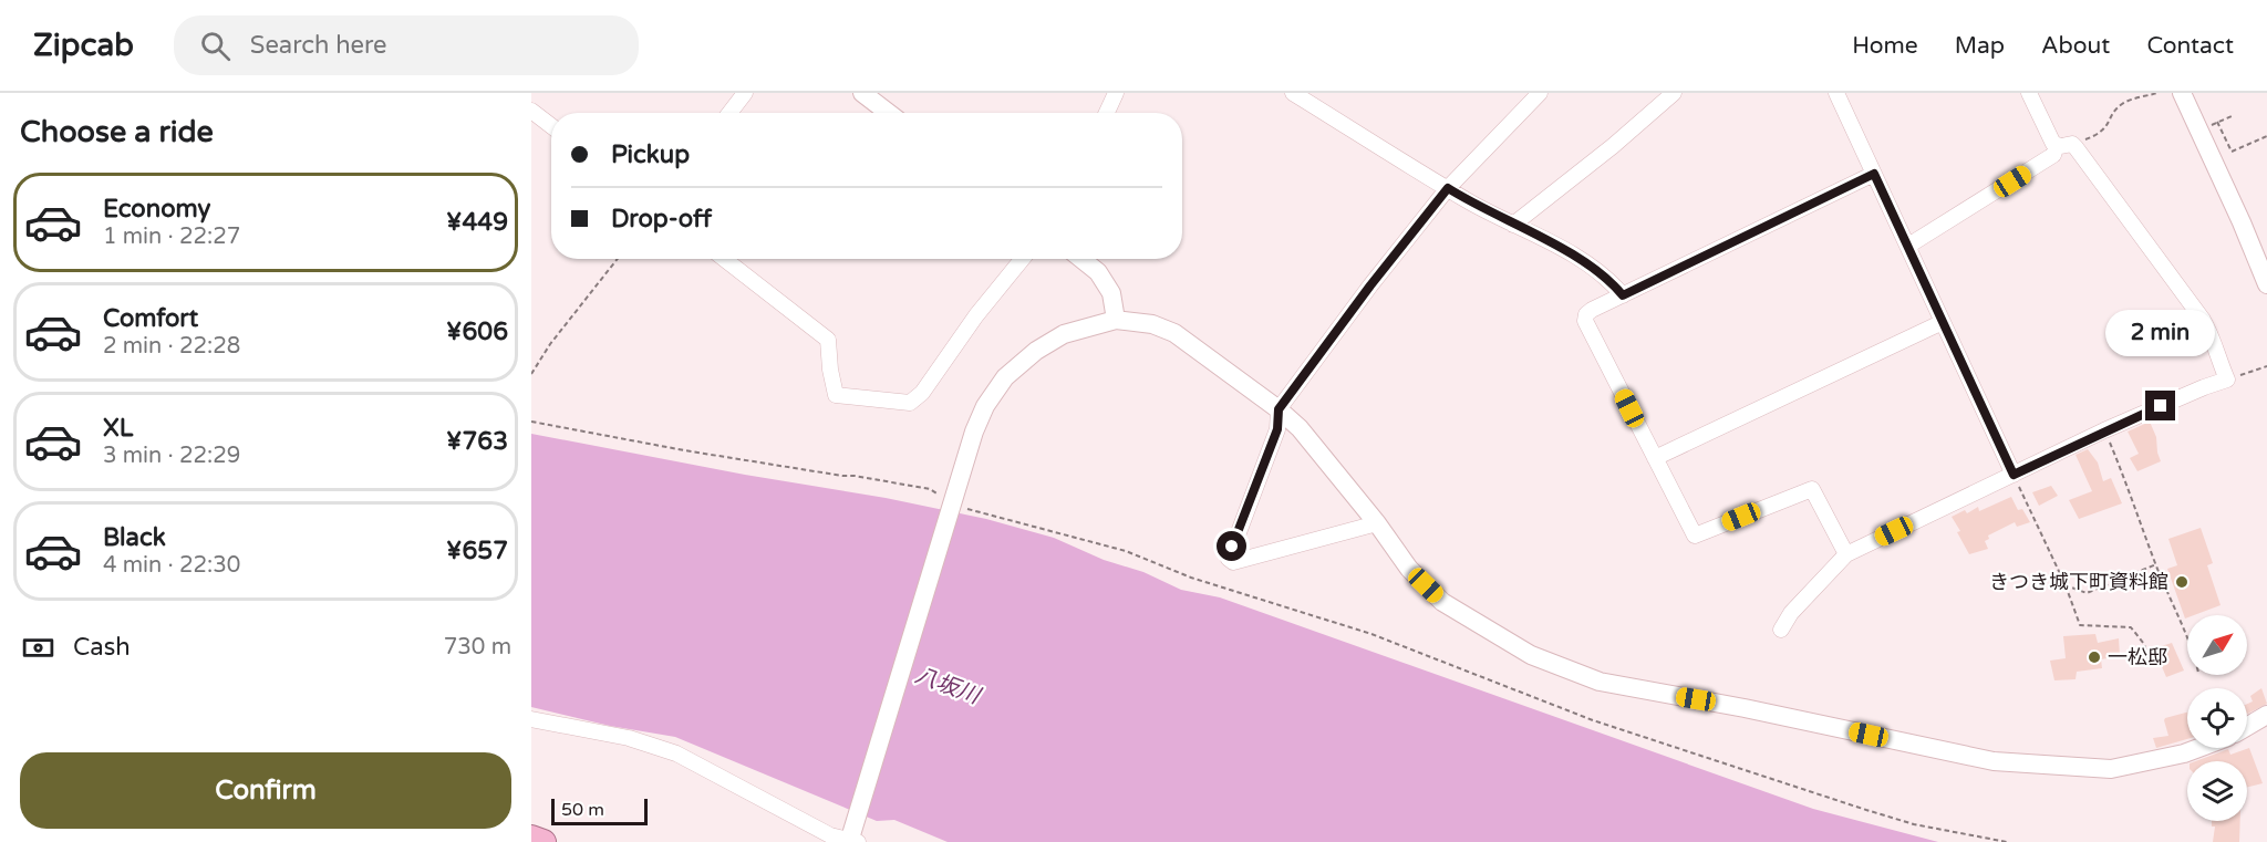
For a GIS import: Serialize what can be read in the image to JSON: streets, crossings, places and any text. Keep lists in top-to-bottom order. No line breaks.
{"water":["八坂川"],"places":["きつき城下町資料館","一松邸"],"scale_bar":"50 m","north":"top right","page":{"header":"Zipcab","search":"Search here","nav":["Home","Map","About","Contact"],"heading":"Choose a ride","banner":["Pickup","Drop-off"],"list":[{"name":"Economy","note":"1 min · 22:27","value":"¥449"},{"name":"Comfort","note":"2 min · 22:28","value":"¥606"},{"name":"XL","note":"3 min · 22:29","value":"¥763"},{"name":"Black","note":"4 min · 22:30","value":"¥657"}],"bubble":"2 min","pay":["Cash","730 m"],"buttons":"Confirm","scale":"50 m"}}
